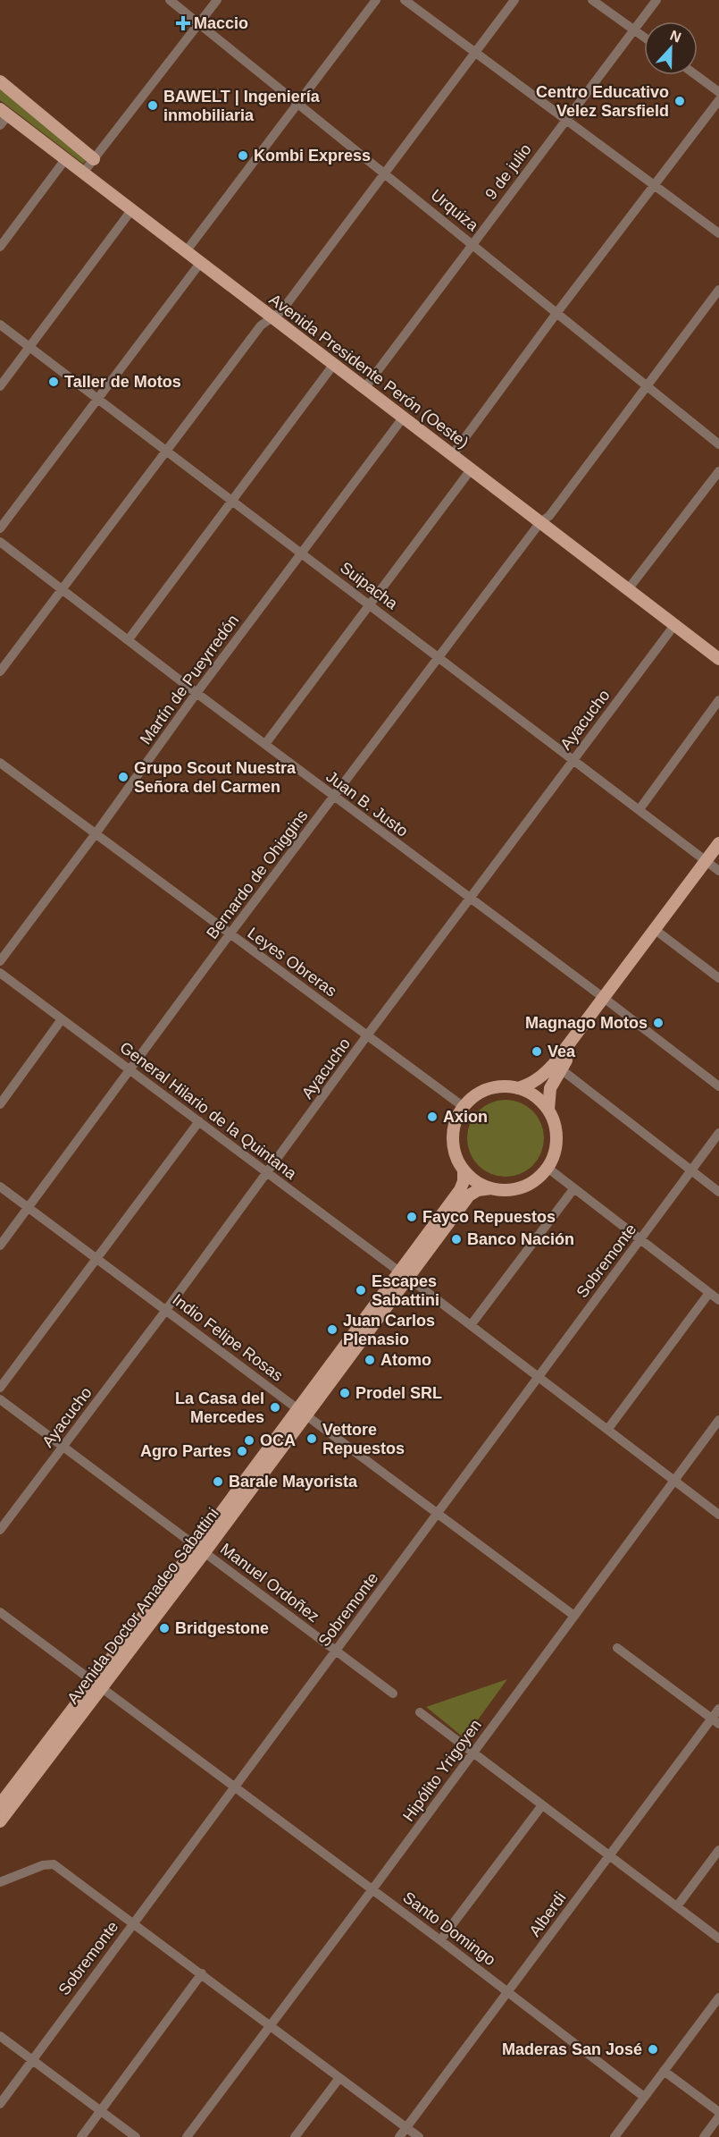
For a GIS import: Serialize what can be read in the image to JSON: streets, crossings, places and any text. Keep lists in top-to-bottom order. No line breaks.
{"streets":{"main road":["Avenida Presidente Perón (Oeste)","Avenida Doctor Amadeo Sabattini"],"street":["9 de julio","Urquiza","Suipacha","Martín de Pueyrredón","Ayacucho","Juan B. Justo","Bernardo de Ohiggins","Leyes Obreras","General Hilario de la Quintana","Sobremonte","Indio Felipe Rosas","Manuel Ordoñez","Hipólito Yrigoyen","Alberdi","Santo Domingo"]},"crossings":[["9 de julio","Urquiza"],["9 de julio","Avenida Presidente Perón (Oeste)"],["Urquiza","Bernardo de Ohiggins"],["Avenida Presidente Perón (Oeste)","Martín de Pueyrredón"],["Avenida Presidente Perón (Oeste)","Ayacucho"],["Avenida Presidente Perón (Oeste)","Bernardo de Ohiggins"],["Suipacha","Martín de Pueyrredón"],["Suipacha","Ayacucho"],["Suipacha","Bernardo de Ohiggins"],["Martín de Pueyrredón","Juan B. Justo"],["Martín de Pueyrredón","Leyes Obreras"],["Ayacucho","Juan B. Justo"],["Ayacucho","Leyes Obreras"],["Ayacucho","General Hilario de la Quintana"],["Ayacucho","Indio Felipe Rosas"],["Ayacucho","Manuel Ordoñez"],["Juan B. Justo","Bernardo de Ohiggins"],["Bernardo de Ohiggins","Leyes Obreras"],["Bernardo de Ohiggins","General Hilario de la Quintana"],["Bernardo de Ohiggins","Indio Felipe Rosas"],["Leyes Obreras","Avenida Doctor Amadeo Sabattini"],["General Hilario de la Quintana","Sobremonte"],["General Hilario de la Quintana","Avenida Doctor Amadeo Sabattini"],["General Hilario de la Quintana","Hipólito Yrigoyen"],["Sobremonte","Indio Felipe Rosas"],["Sobremonte","Manuel Ordoñez"],["Sobremonte","Santo Domingo"],["Indio Felipe Rosas","Avenida Doctor Amadeo Sabattini"],["Indio Felipe Rosas","Hipólito Yrigoyen"],["Manuel Ordoñez","Avenida Doctor Amadeo Sabattini"],["Avenida Doctor Amadeo Sabattini","Santo Domingo"],["Hipólito Yrigoyen","Santo Domingo"],["Alberdi","Santo Domingo"]],"places":{"health":["Maccio"],"other":["Centro Educativo Velez Sarsfield","BAWELT | Ingeniería inmobiliaria","Kombi Express","Taller de Motos","Grupo Scout Nuestra Señora del Carmen","Magnago Motos","Vea","Axion","Fayco Repuestos","Banco Nación","Escapes Sabattini","Juan Carlos Plenasio","Atomo","Prodel SRL","La Casa del Mercedes","Vettore Repuestos","OCA","Agro Partes","Barale Mayorista","Bridgestone","Maderas San José"]},"north":"top"}
